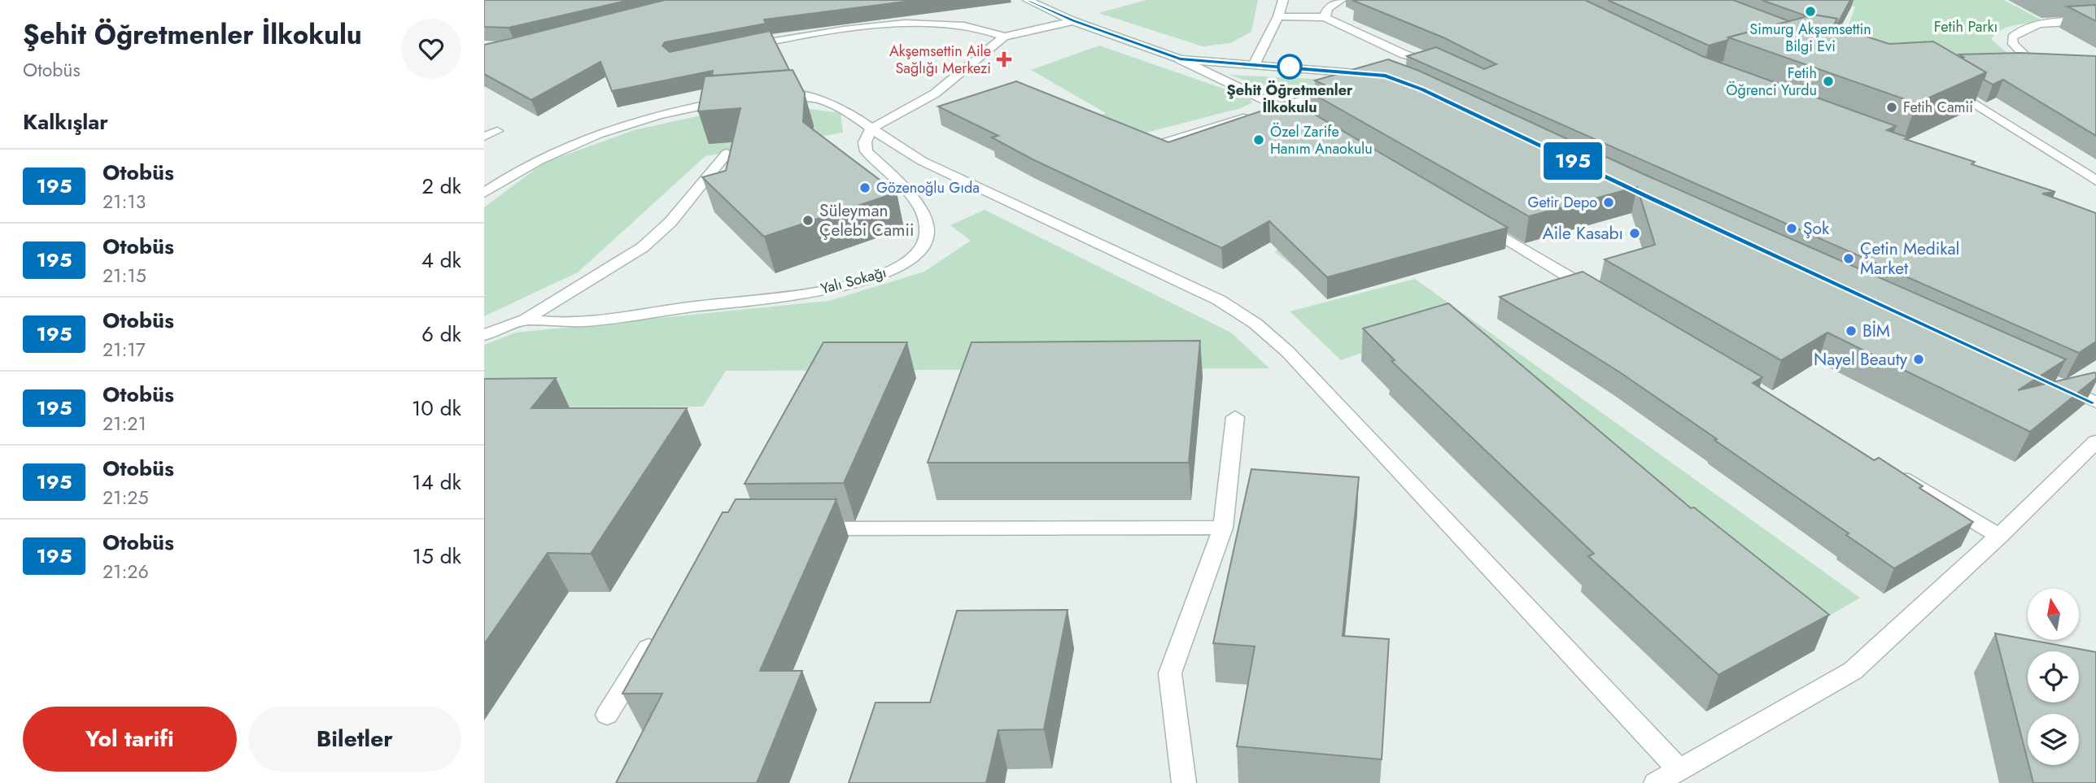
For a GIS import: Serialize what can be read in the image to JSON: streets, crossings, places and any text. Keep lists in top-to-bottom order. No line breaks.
{"streets":{"street":["Yalı Sokağı"]},"parks":["Fetih Parkı"],"places":{"other":["Simurg Akşemsettin Bilgi Evi","Şehit Öğretmenler İlkokulu","Fetih Öğrenci Yurdu","Fetih Camii","Özel Zarife Hanım Anaokulu","Gözenoğlu Gıda","Getir Depo","Süleyman Çelebi Camii","Şok","Aile Kasabı","Çetin Medikal Market","BİM","Nayel Beauty"],"health":["Akşemsettin Aile Sağlığı Merkezi"]},"lines":["bus line 195"],"north":"top","page":{"heading":[["Şehit Öğretmenler İlkokulu","Otobüs"],"Kalkışlar"],"on_map":"195","list":[{"mark":"195","name":"Otobüs","note":"21:13","value":"2 dk"},{"mark":"195","name":"Otobüs","note":"21:15","value":"4 dk"},{"mark":"195","name":"Otobüs","note":"21:17","value":"6 dk"},{"mark":"195","name":"Otobüs","note":"21:21","value":"10 dk"},{"mark":"195","name":"Otobüs","note":"21:25","value":"14 dk"},{"mark":"195","name":"Otobüs","note":"21:26","value":"15 dk"}],"buttons":["Yol tarifi","Biletler"]}}
